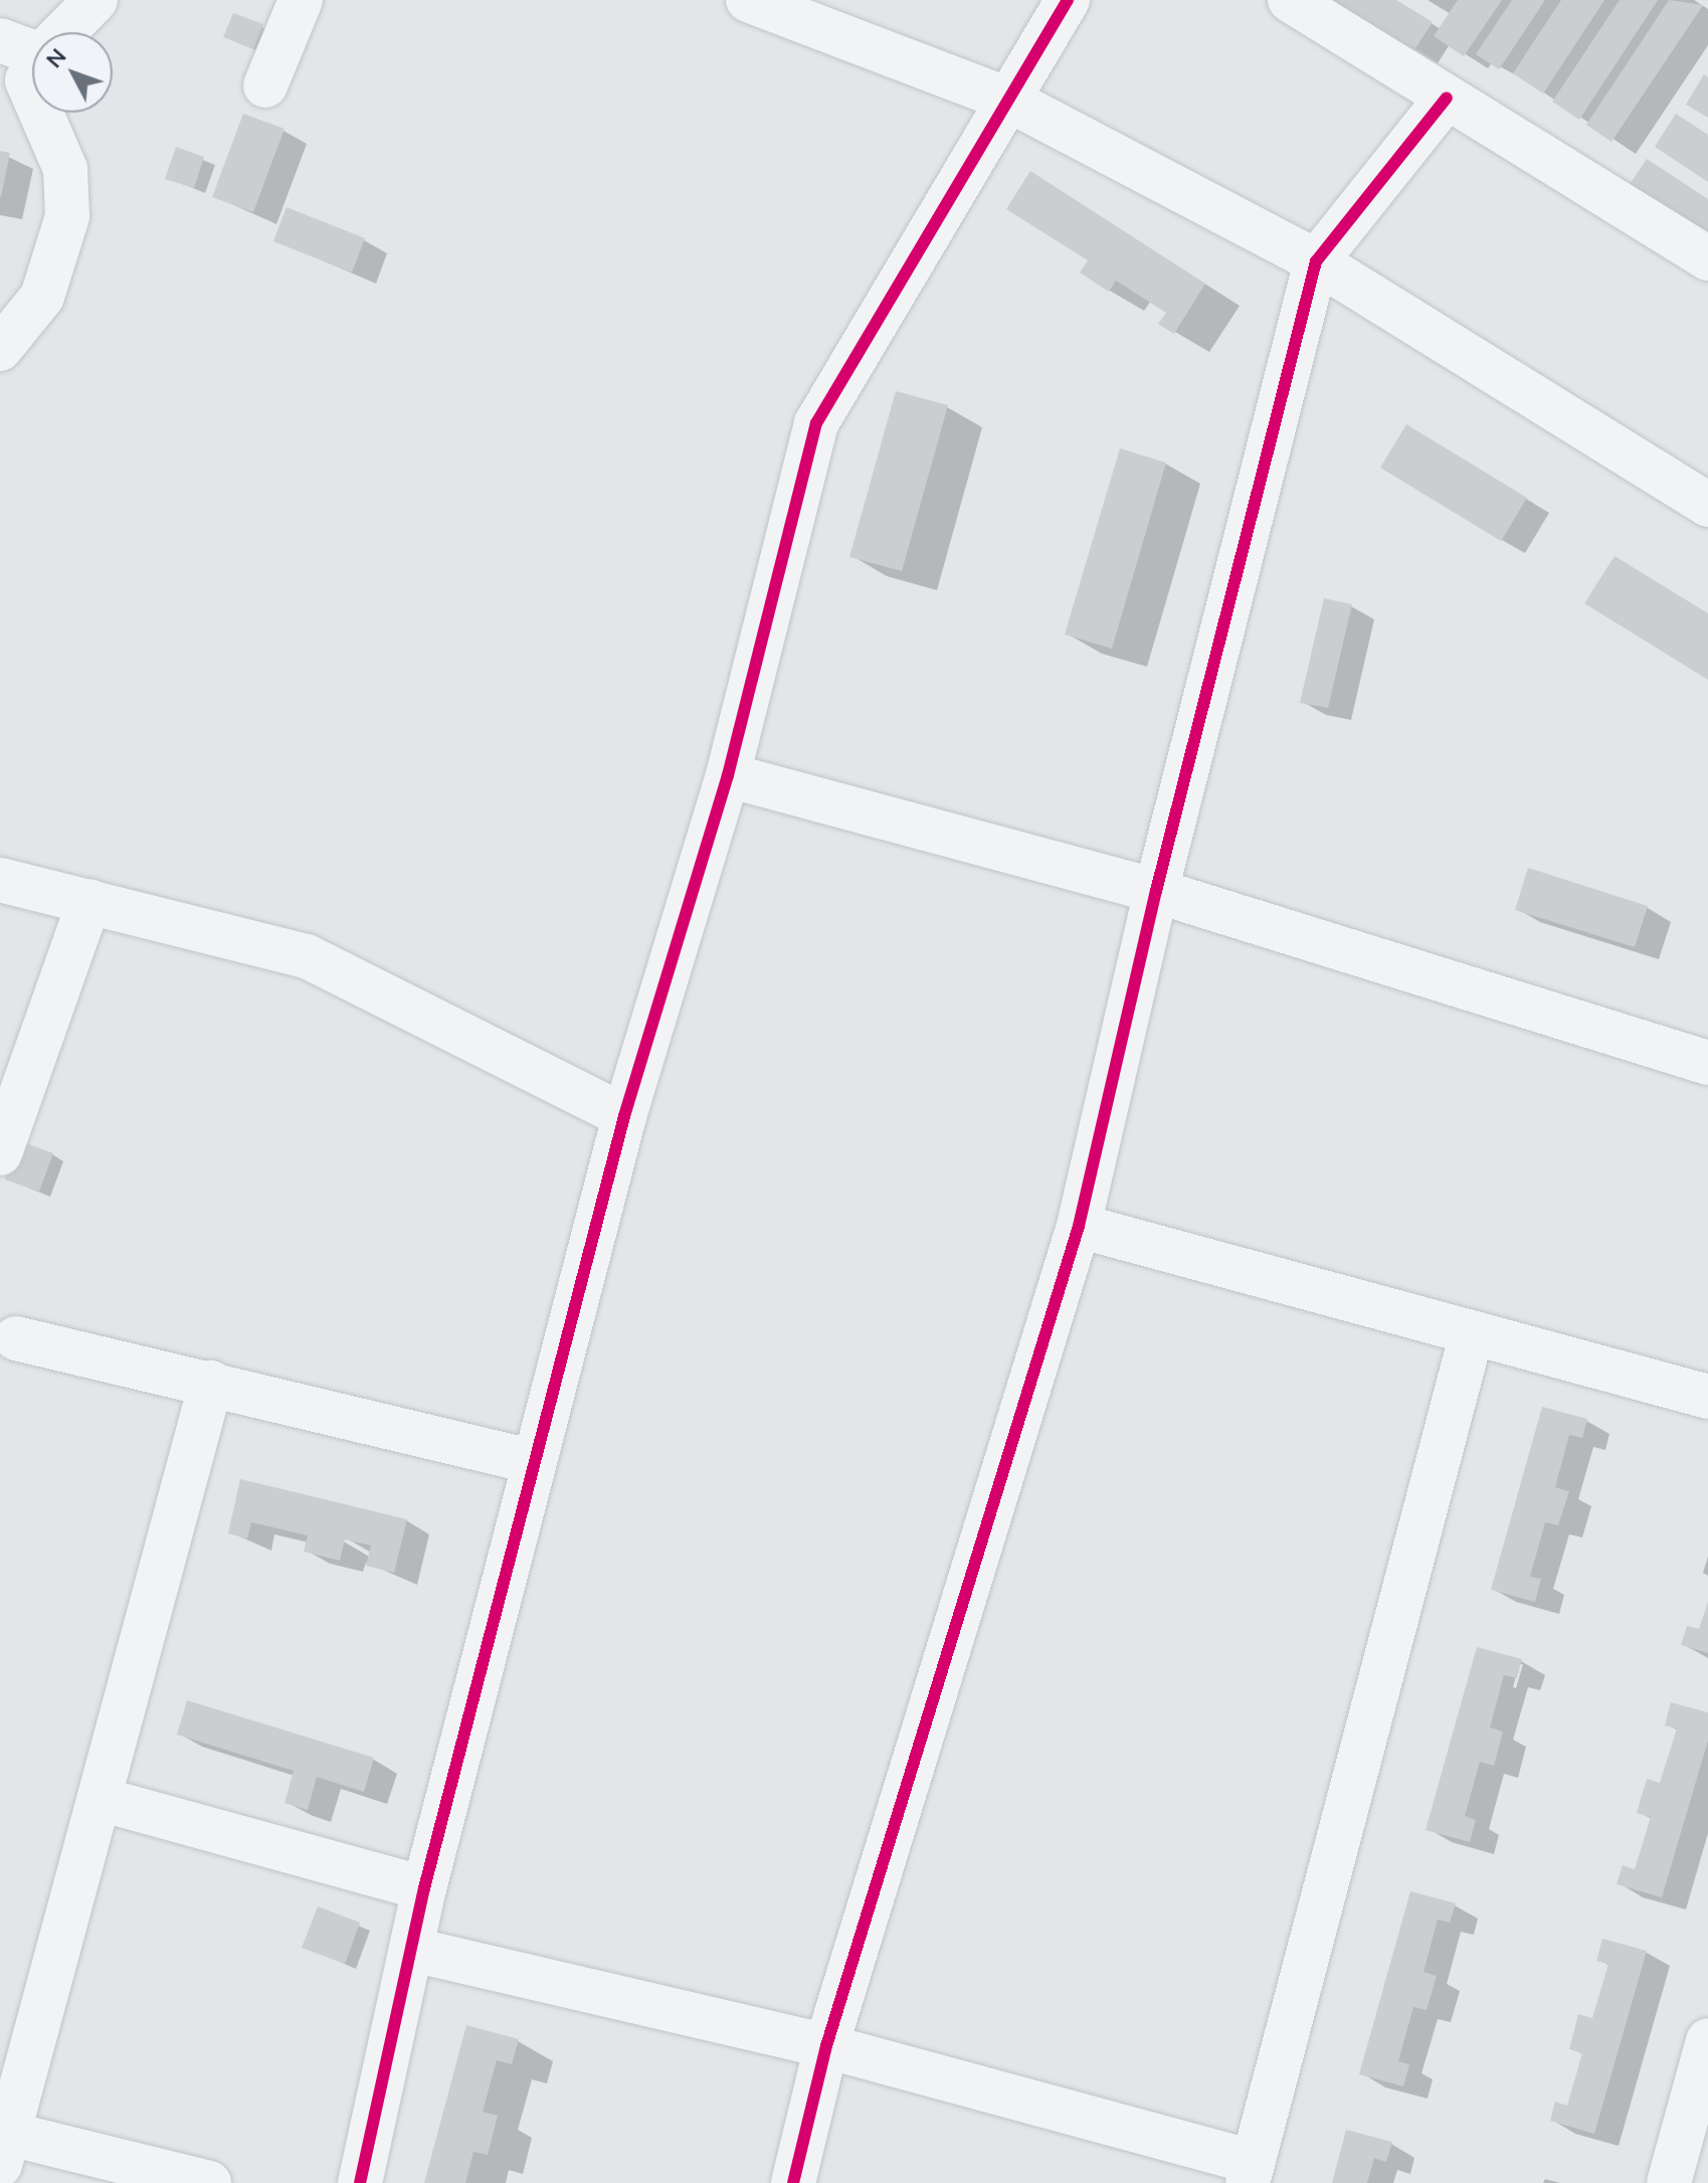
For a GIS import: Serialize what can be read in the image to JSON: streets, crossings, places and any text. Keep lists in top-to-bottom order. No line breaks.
{"north":"top left"}
